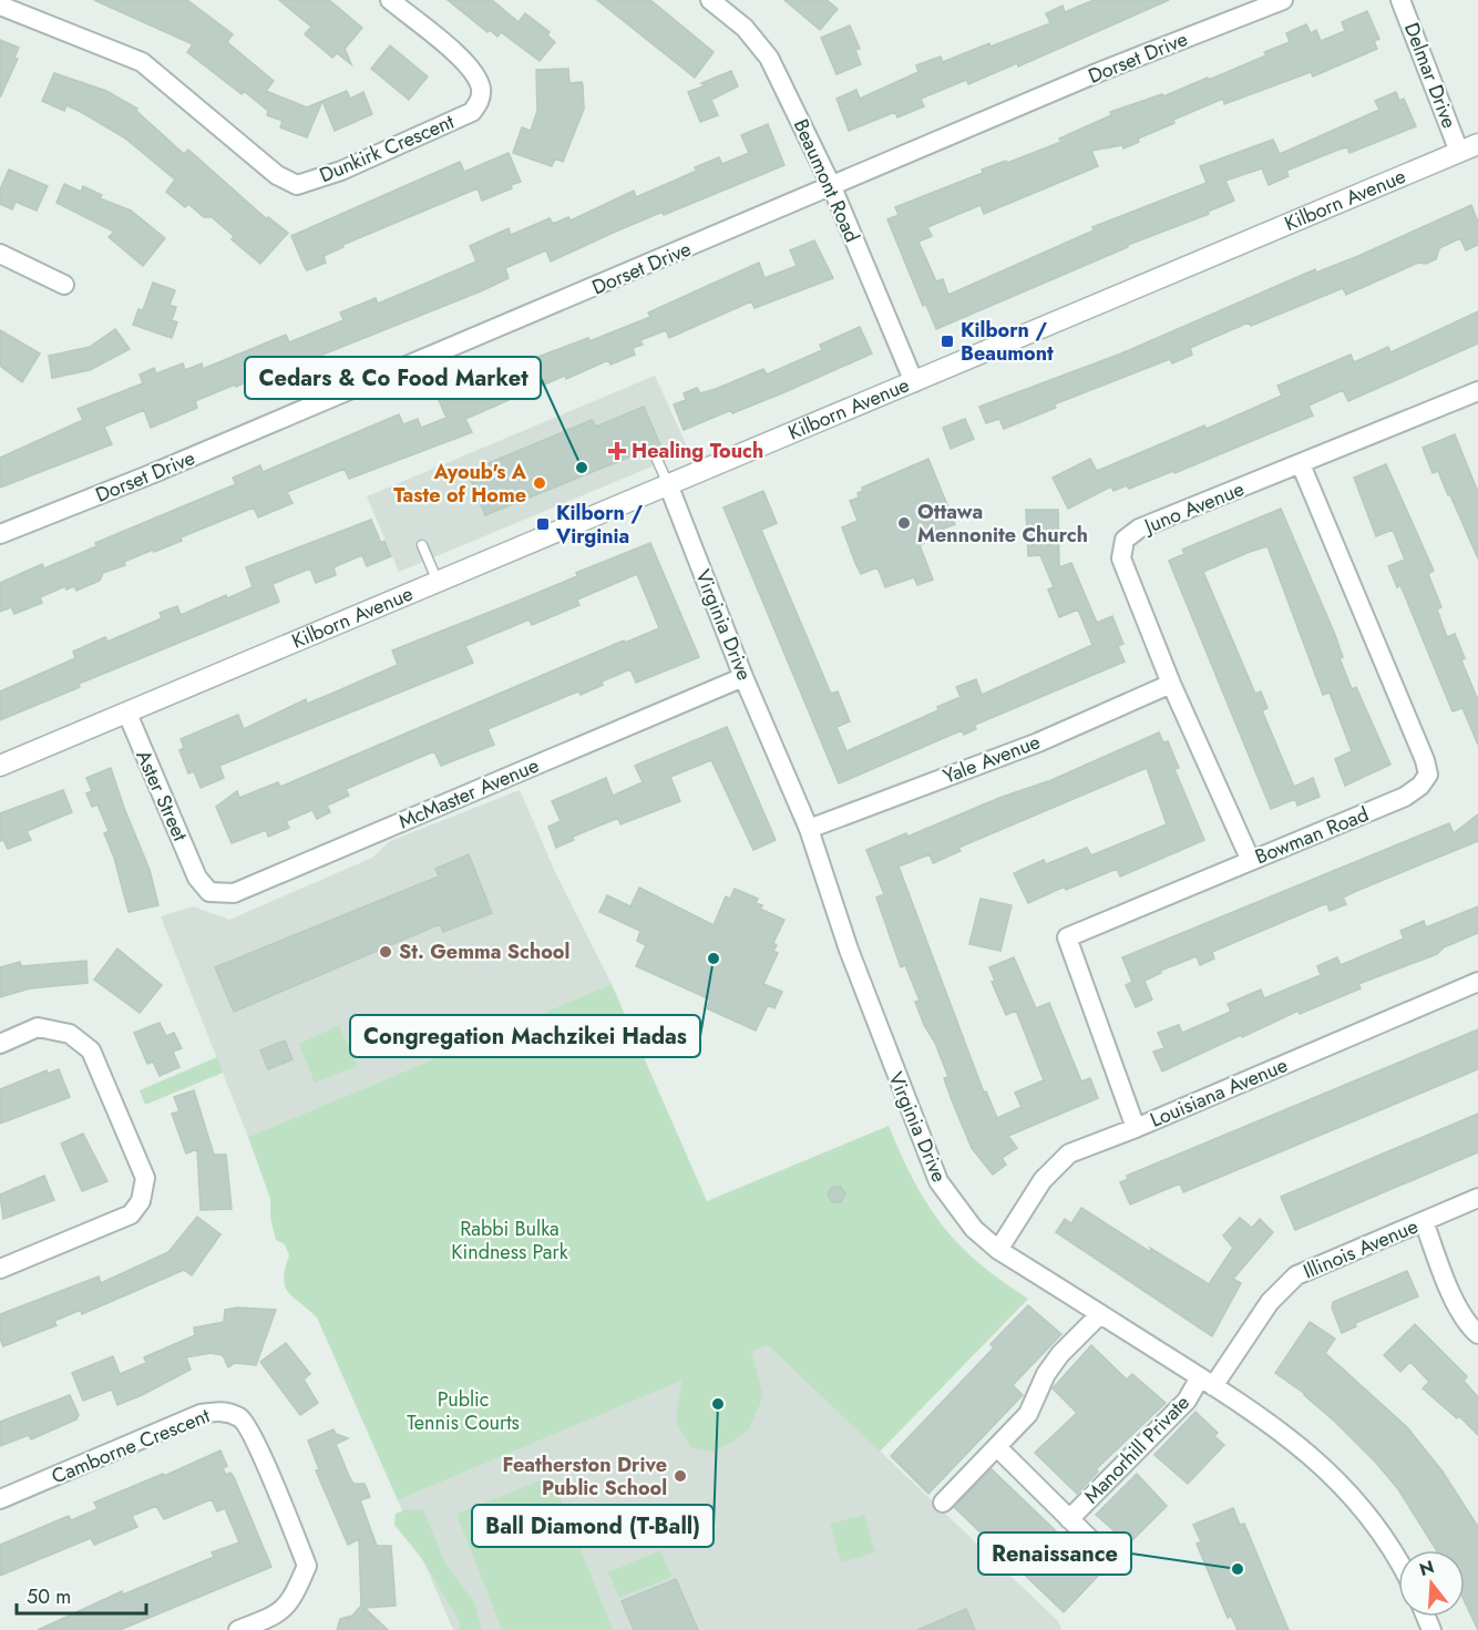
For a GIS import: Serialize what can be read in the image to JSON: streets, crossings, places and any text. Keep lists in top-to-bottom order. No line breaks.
{"streets":{"street":["Dorset Drive","Delmar Drive","Dunkirk Crescent","Beaumont Road","Kilborn Avenue","Juno Avenue","Virginia Drive","Yale Avenue","McMaster Avenue","Aster Street","Bowman Road","Louisiana Avenue","Illinois Avenue","Camborne Crescent","Manorhill Private"]},"crossings":[["Dorset Drive","Beaumont Road"],["Delmar Drive","Kilborn Avenue"],["Beaumont Road","Kilborn Avenue"],["Kilborn Avenue","Virginia Drive"],["Kilborn Avenue","Aster Street"],["Juno Avenue","Yale Avenue"],["Juno Avenue","Bowman Road"],["Virginia Drive","Yale Avenue"],["Virginia Drive","McMaster Avenue"],["Virginia Drive","Louisiana Avenue"],["Virginia Drive","Illinois Avenue"],["Virginia Drive","Manorhill Private"],["McMaster Avenue","Aster Street"],["Bowman Road","Louisiana Avenue"],["Illinois Avenue","Manorhill Private"]],"parks":["Rabbi Bulka Kindness Park","Public Tennis Courts"],"places":{"transit":["Kilborn / Beaumont","Kilborn / Virginia"],"health":["Healing Touch"],"other":["Cedars & Co Food Market","Ayoub's A Taste of Home","Ottawa Mennonite Church","St. Gemma School","Congregation Machzikei Hadas","Ball Diamond (T-Ball)","Featherston Drive Public School","Renaissance"]},"scale_bar":"50 m","north":"top"}
